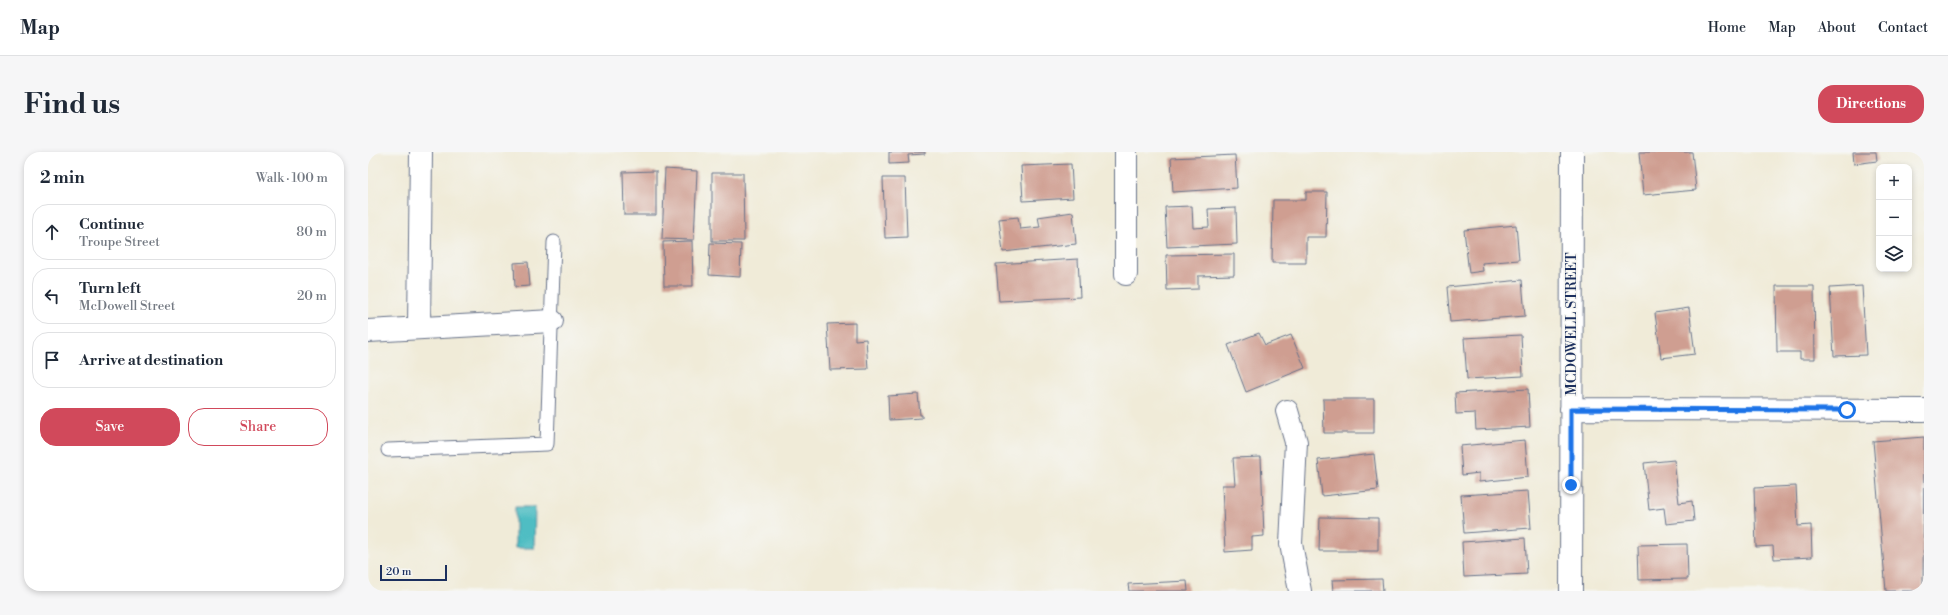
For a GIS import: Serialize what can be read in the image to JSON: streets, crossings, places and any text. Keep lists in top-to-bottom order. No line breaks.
{"streets":{"street":["MCDOWELL STREET"]},"scale_bar":"20 m","page":{"header":"Map","nav":["Home","Map","About","Contact"],"buttons":["Directions",["Save","Share"]],"title":"Find us","heading":["2 min","Walk · 100 m"],"map_buttons":["+","−"],"list":[["Continue","Troupe Street","80 m"],["Turn left","McDowell Street","20 m"],"Arrive at destination"],"scale":"20 m"}}
